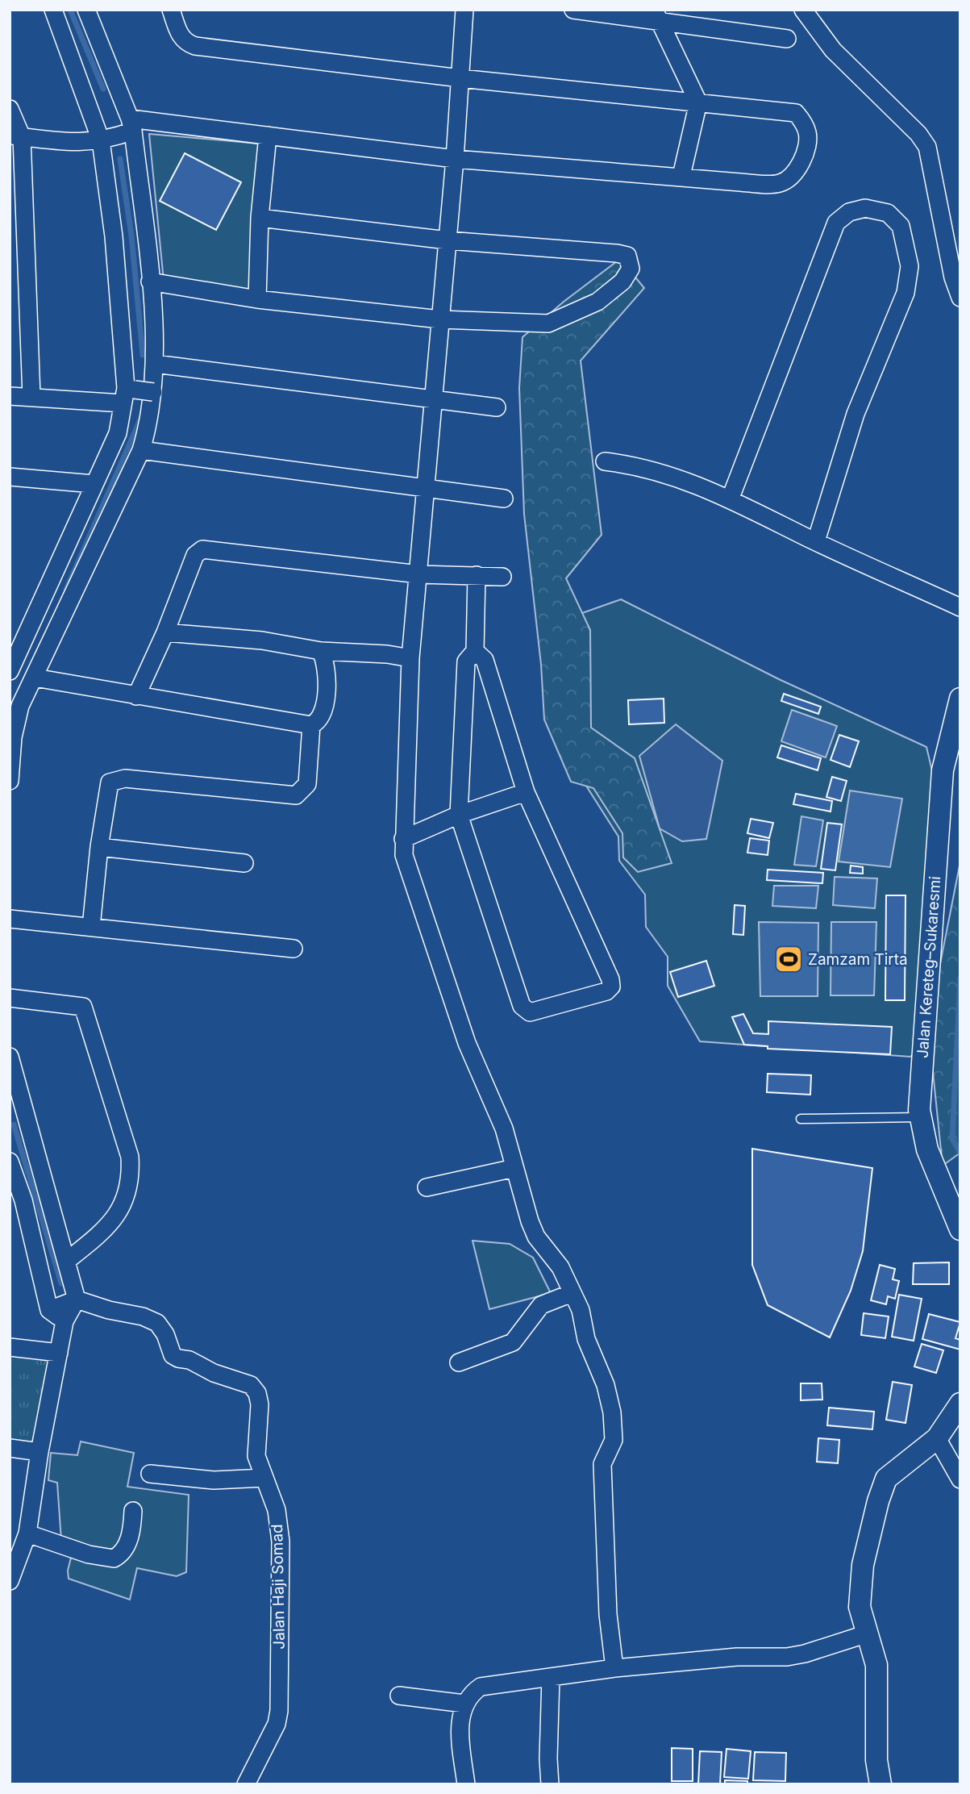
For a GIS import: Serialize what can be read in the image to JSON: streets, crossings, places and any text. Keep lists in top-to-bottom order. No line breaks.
{"streets":{"street":["Jalan Kereteg–Sukaresmi","Jalan Haji Somad"]},"places":{"sports":["Zamzam Tirta"]}}
